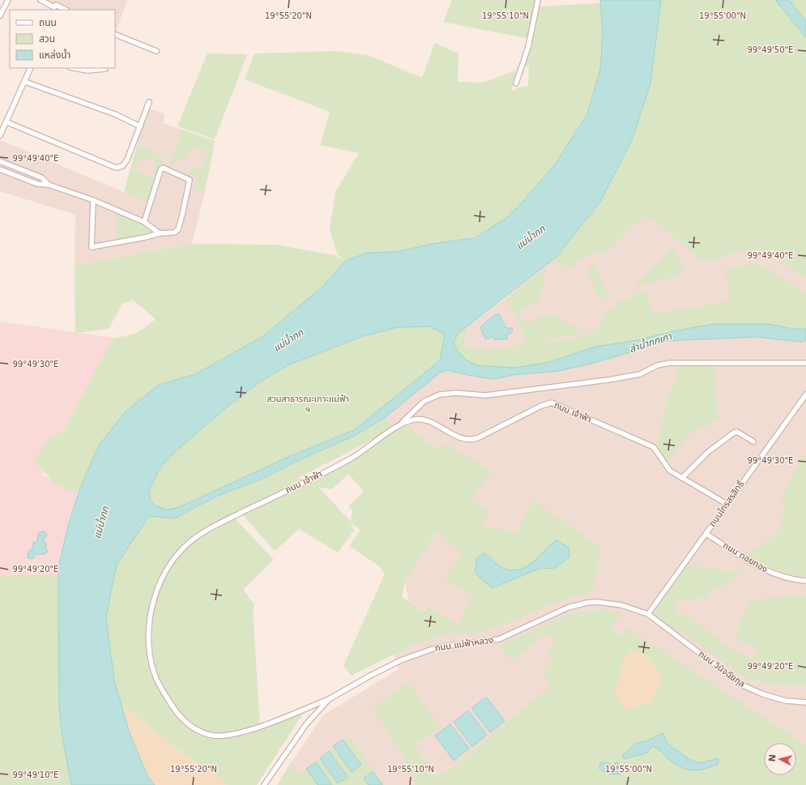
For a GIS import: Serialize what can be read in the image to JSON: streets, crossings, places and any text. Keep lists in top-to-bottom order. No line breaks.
{"streets":{"street":["ถนน เจ้าฟ้า","ถนนไกรสรสิทธิ์","ถนน ดอยทอง","ถนน แม่ฟ้าหลวง","ถนน วินิจฉัยกุล"]},"crossings":[["ถนน เจ้าฟ้า","ถนนไกรสรสิทธิ์"],["ถนน เจ้าฟ้า","ถนน แม่ฟ้าหลวง"],["ถนนไกรสรสิทธิ์","ถนน ดอยทอง"],["ถนนไกรสรสิทธิ์","ถนน แม่ฟ้าหลวง"],["ถนนไกรสรสิทธิ์","ถนน วินิจฉัยกุล"],["ถนน แม่ฟ้าหลวง","ถนน วินิจฉัยกุล"]],"water":["แม่น้ำกก","ลำน้ำกกเก่า"],"parks":["สวนสาธารณะเกาะแม่ฟ้า ฯ"],"legend":["ถนน","สวน","แหล่งน้ำ"],"north":"left","coordinates":["19°55'20\"N","19°55'10\"N","19°55'00\"N","99°49'50\"E","99°49'40\"E","99°49'30\"E","99°49'20\"E","99°49'10\"E"]}
